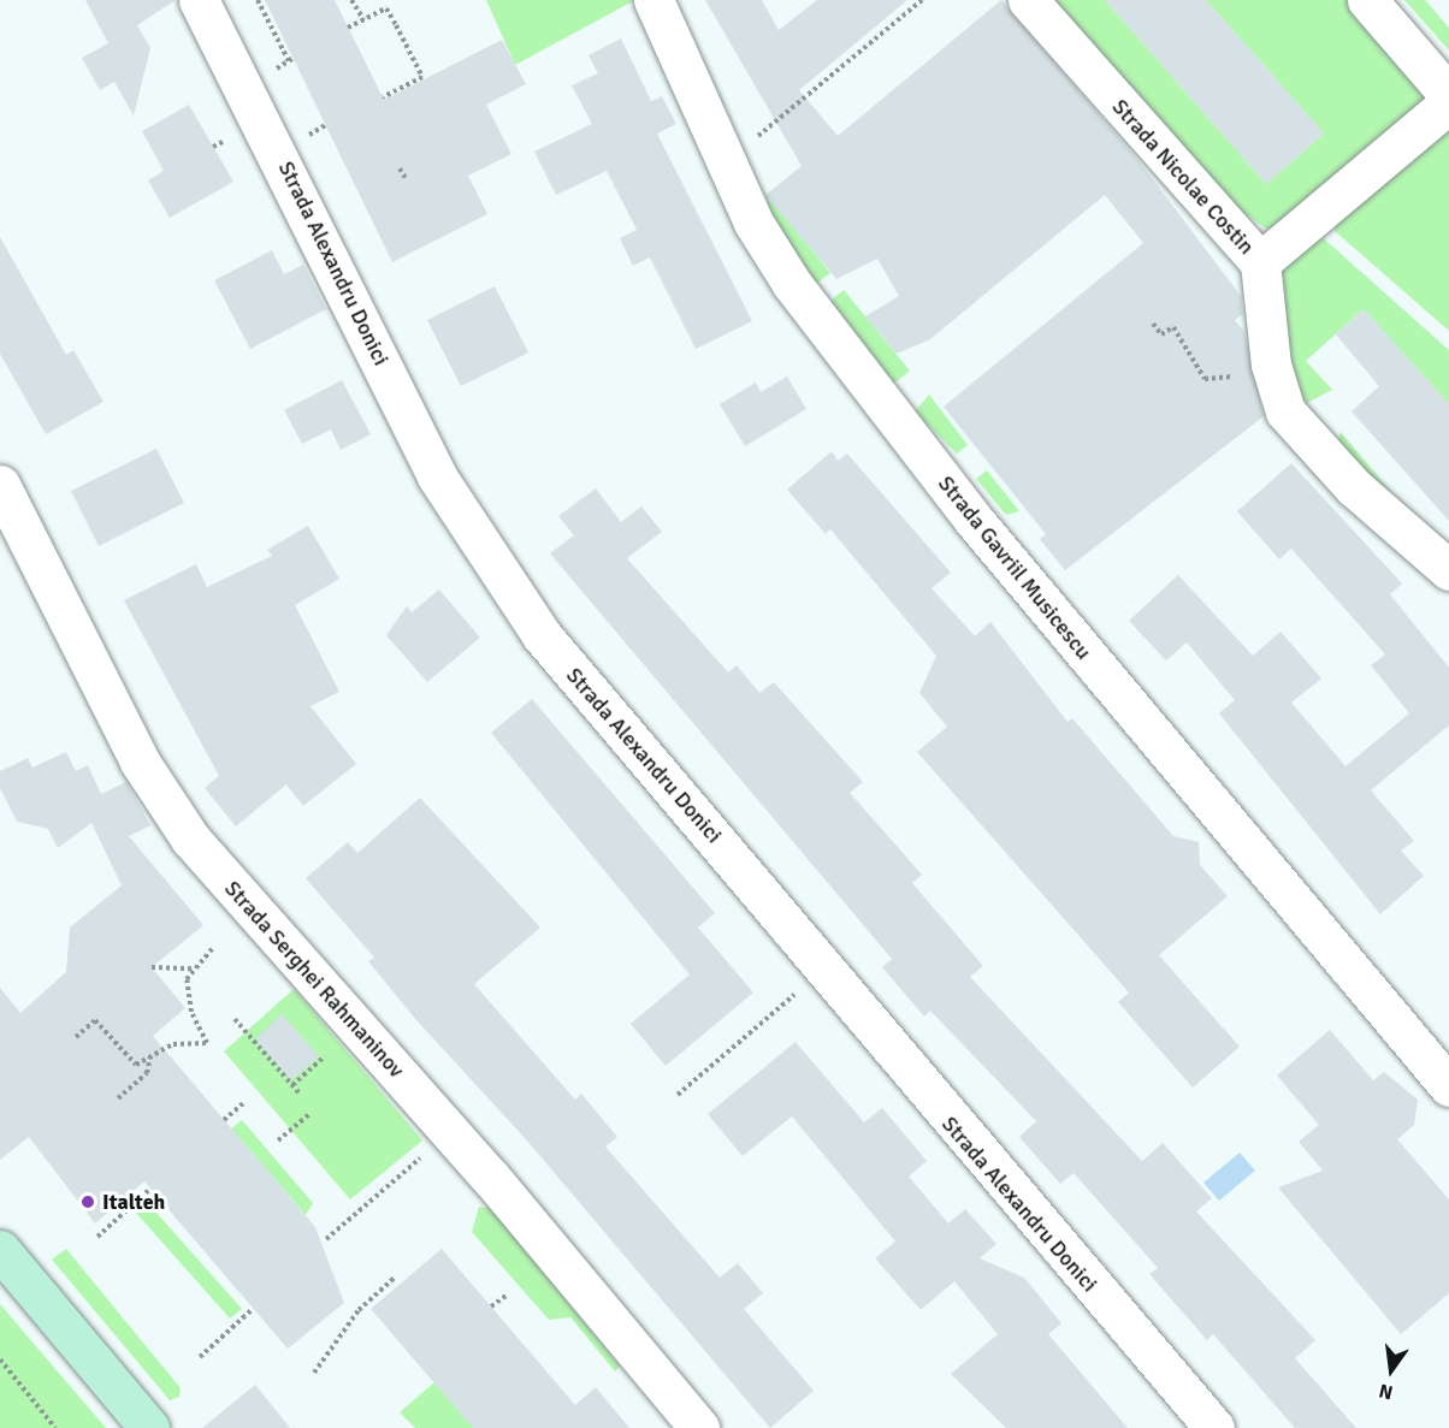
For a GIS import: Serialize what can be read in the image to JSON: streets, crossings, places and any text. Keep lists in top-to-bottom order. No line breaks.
{"streets":{"street":["Strada Nicolae Costin","Strada Alexandru Donici","Strada Gavriil Musicescu","Strada Serghei Rahmaninov"]},"places":["Italteh"],"north":"bottom"}
